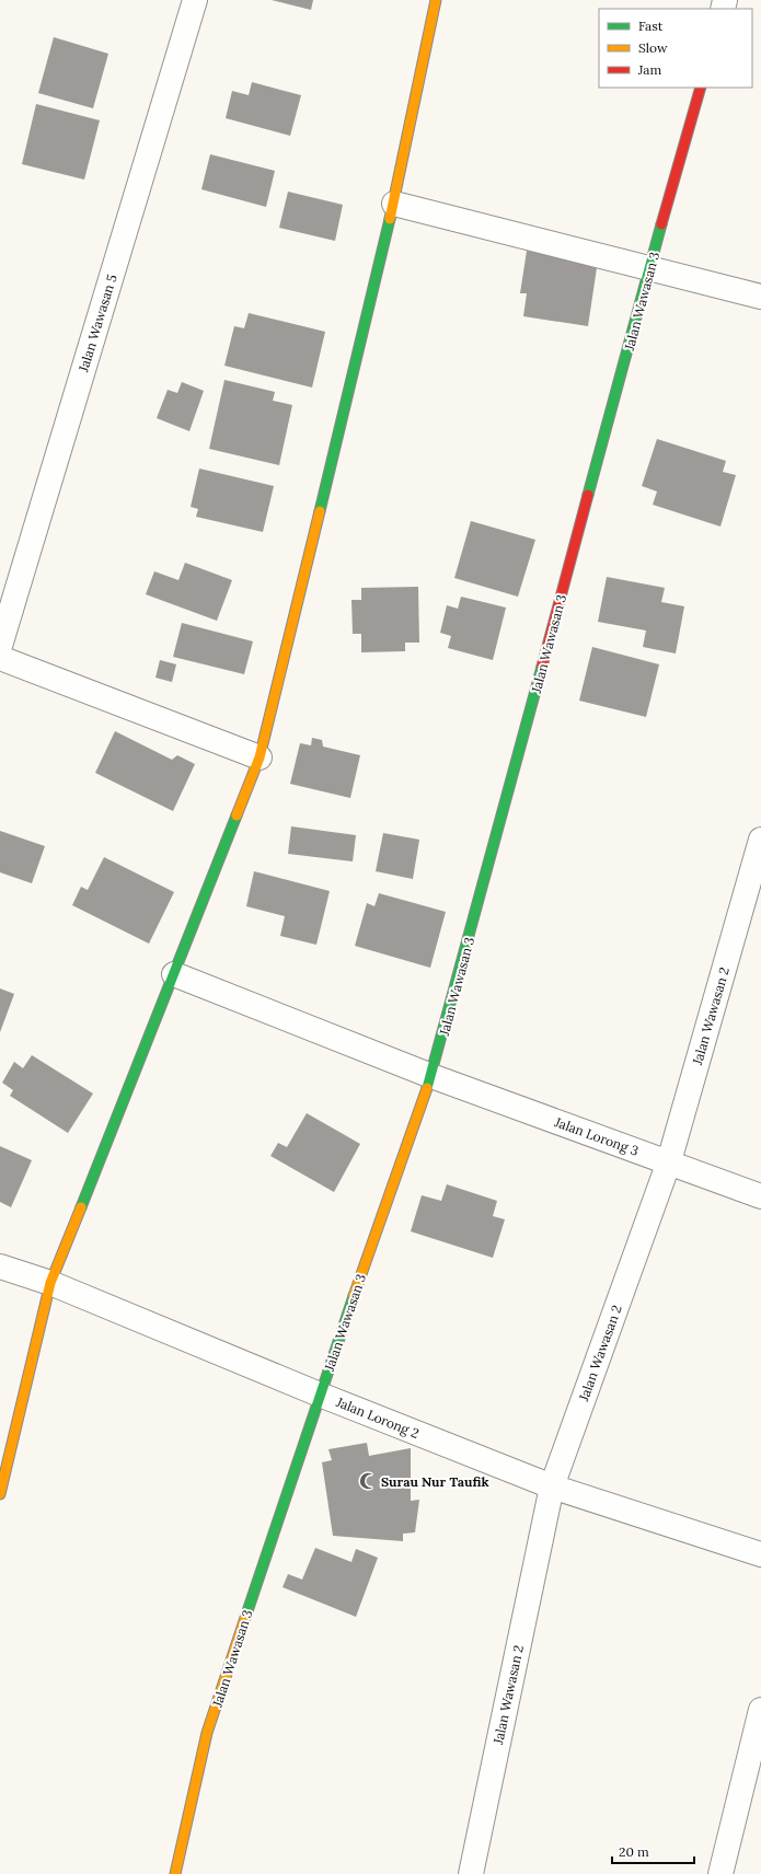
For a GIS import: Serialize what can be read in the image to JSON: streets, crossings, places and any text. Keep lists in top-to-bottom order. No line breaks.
{"streets":{"street":["Jalan Wawasan 3","Jalan Wawasan 5","Jalan Wawasan 2","Jalan Lorong 3","Jalan Lorong 2"]},"crossings":[["Jalan Wawasan 3","Jalan Lorong 3"],["Jalan Wawasan 3","Jalan Lorong 2"],["Jalan Wawasan 2","Jalan Lorong 3"],["Jalan Wawasan 2","Jalan Lorong 2"]],"places":{"mosque":["Surau Nur Taufik"]},"legend":["Fast","Slow","Jam"],"scale_bar":"20 m"}
